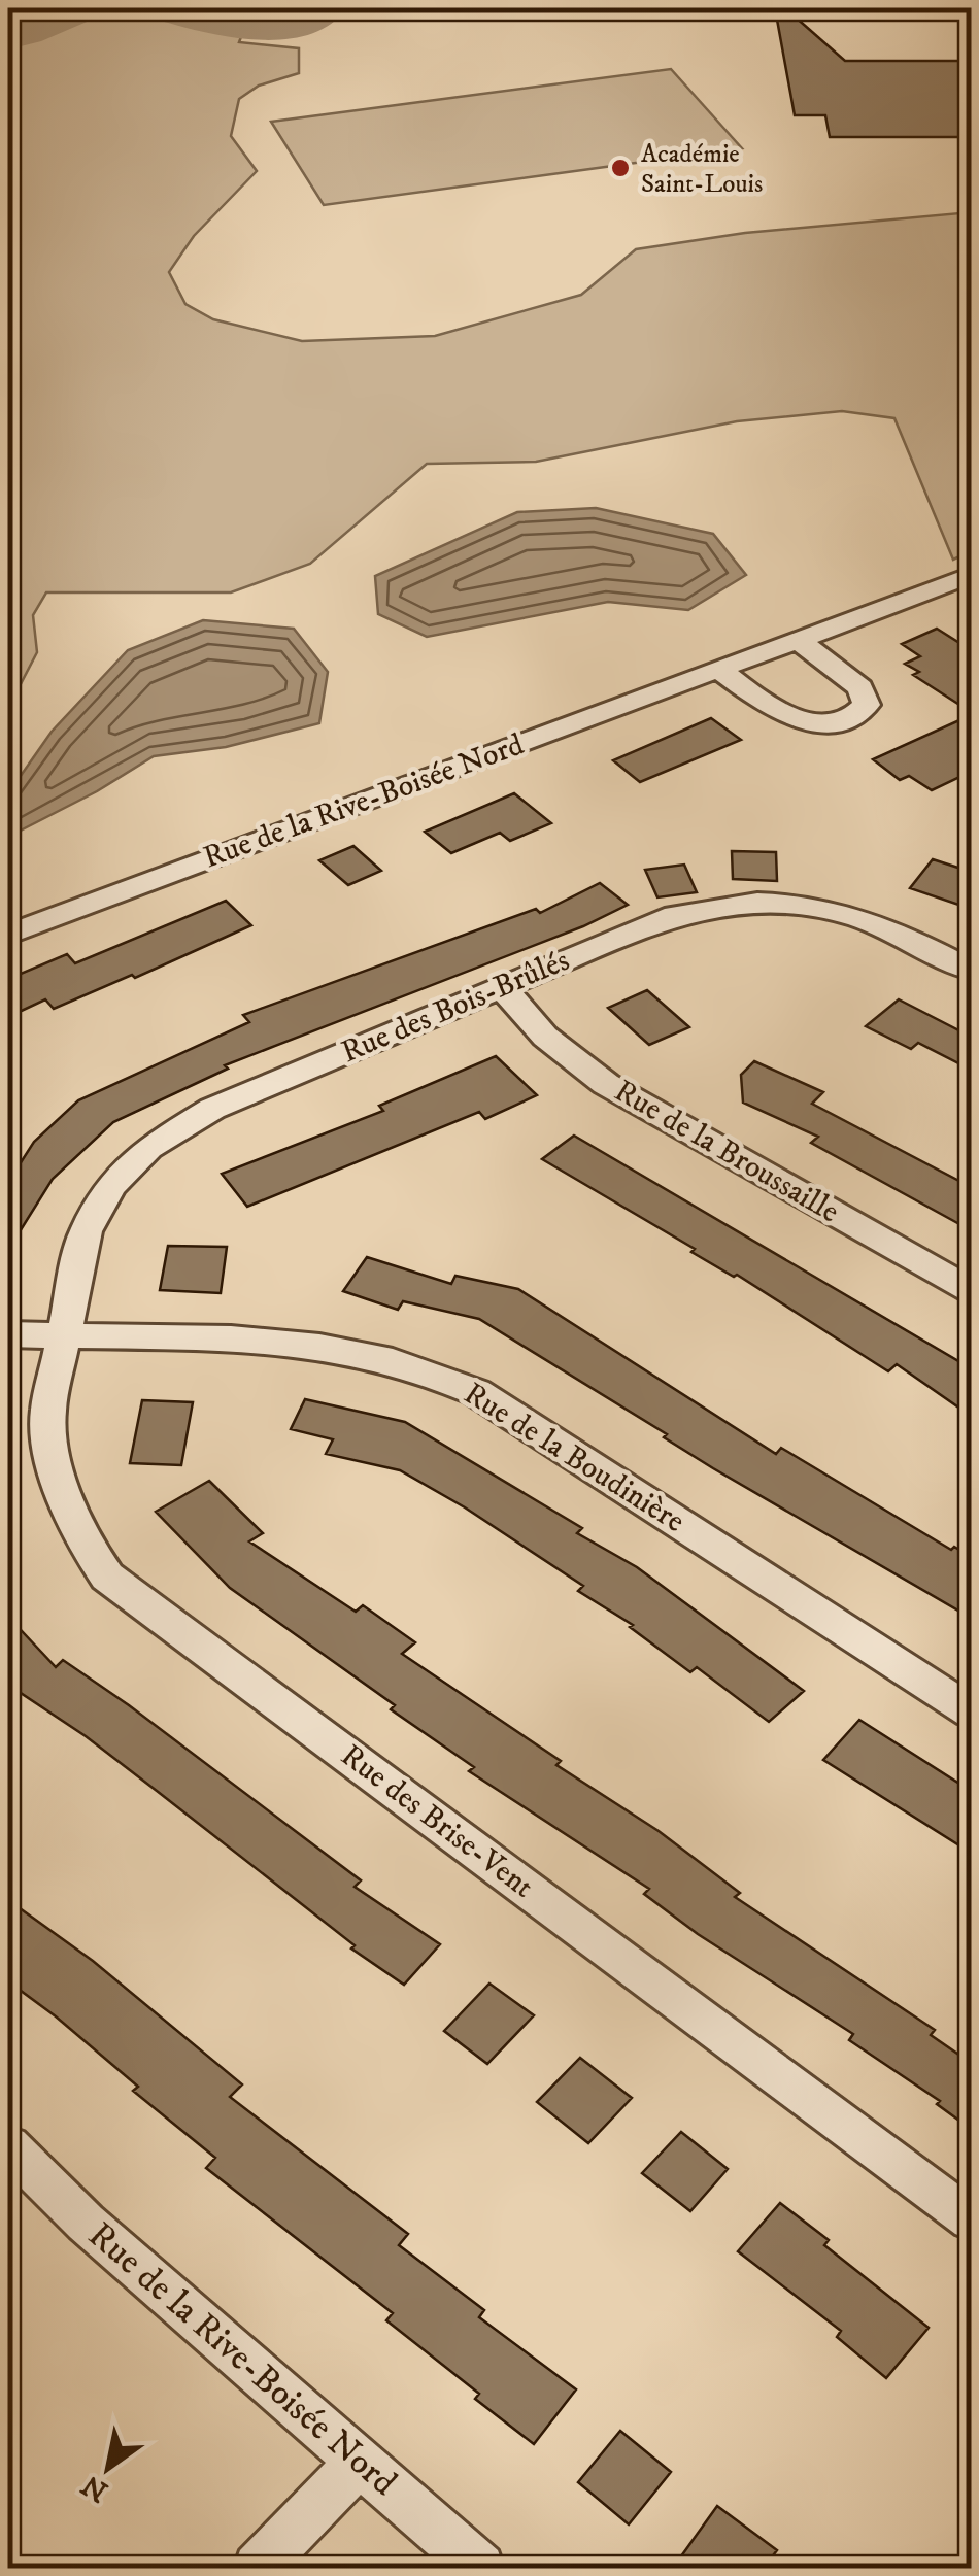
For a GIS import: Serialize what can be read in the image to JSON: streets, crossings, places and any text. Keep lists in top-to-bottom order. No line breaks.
{"streets":{"street":["Rue de la Rive-Boisée Nord","Rue des Bois-Brûlés","Rue de la Broussaille","Rue de la Boudinière","Rue des Brise-Vent"]},"crossings":[["Rue des Bois-Brûlés","Rue de la Broussaille"],["Rue des Bois-Brûlés","Rue de la Boudinière"],["Rue des Bois-Brûlés","Rue des Brise-Vent"],["Rue de la Boudinière","Rue des Brise-Vent"]],"places":["Académie Saint-Louis"],"north":"bottom left"}
